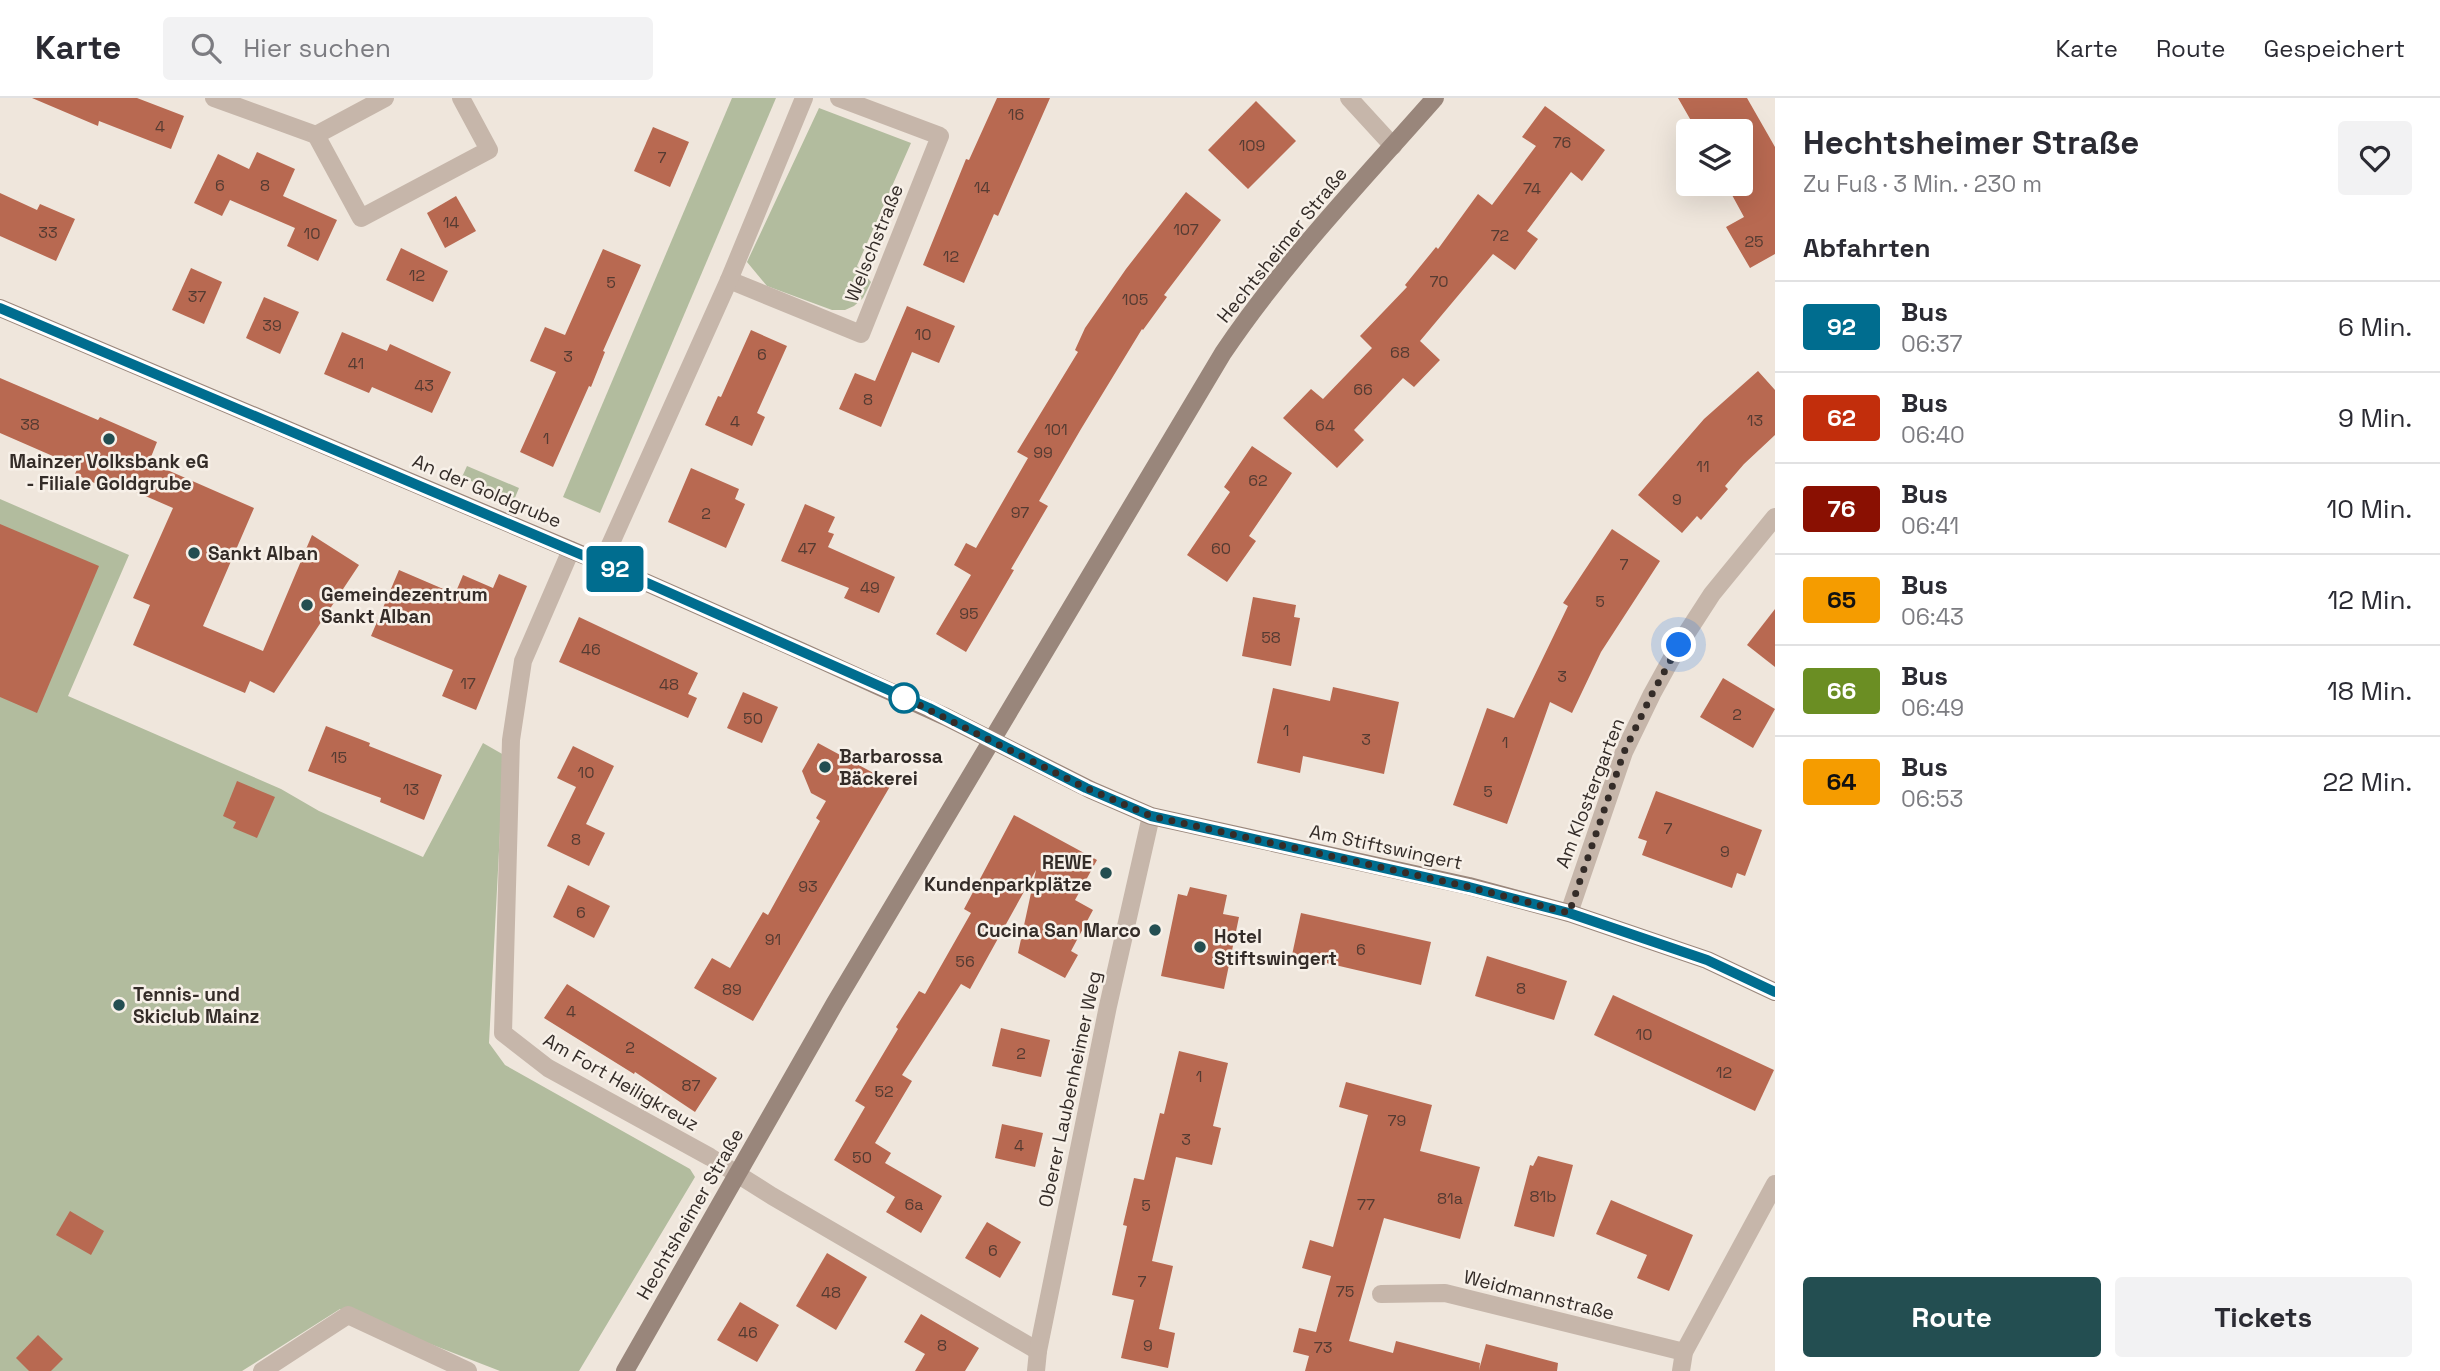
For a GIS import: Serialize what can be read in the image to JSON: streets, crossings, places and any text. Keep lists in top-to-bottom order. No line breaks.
{"streets":{"street":["Welschstraße","Hechtsheimer Straße","An der Goldgrube","Am Klostergarten","Am Stiftswingert","Am Fort Heiligkreuz","Oberer Laubenheimer Weg","Weidmannstraße"]},"crossings":[["Hechtsheimer Straße","An der Goldgrube"],["Hechtsheimer Straße","Am Stiftswingert"],["Hechtsheimer Straße","Am Fort Heiligkreuz"],["An der Goldgrube","Am Stiftswingert"],["An der Goldgrube","Am Fort Heiligkreuz"],["Am Klostergarten","Am Stiftswingert"],["Am Stiftswingert","Oberer Laubenheimer Weg"],["Am Fort Heiligkreuz","Oberer Laubenheimer Weg"]],"places":["Mainzer Volksbank eG - Filiale Goldgrube","Sankt Alban","Gemeindezentrum Sankt Alban","Barbarossa Bäckerei","REWE Kundenparkplätze","Cucina San Marco","Hotel Stiftswingert","Tennis- und Skiclub Mainz"],"lines":["bus line 92"],"house_numbers":["16","4","76","109","7","6","8","14","74","14","107","33","10","72","25","12","12","70","5","37","105","39","10","68","6","3","41","43","66","8","13","4","38","64","101","1","99","11","62","9","97","2","47","60","7","49","5","95","58","46","3","17","48","2","50","1","3","1","15","10","13","5","7","8","9","93","6","91","6","56","8","89","4","10","2","2","12","1","87","52","79","3","4","50","81b","81a","6a","77","5","6","7","75","48","46","8","9","73"],"page":{"header":"Karte","search":"Hier suchen","nav":["Karte","Route","Gespeichert"],"on_map":"92","heading":[["Hechtsheimer Straße","Zu Fuß · 3 Min. · 230 m"],"Abfahrten"],"list":[{"mark":"92","name":"Bus","note":"06:37","value":"6 Min."},{"mark":"62","name":"Bus","note":"06:40","value":"9 Min."},{"mark":"76","name":"Bus","note":"06:41","value":"10 Min."},{"mark":"65","name":"Bus","note":"06:43","value":"12 Min."},{"mark":"66","name":"Bus","note":"06:49","value":"18 Min."},{"mark":"64","name":"Bus","note":"06:53","value":"22 Min."}],"buttons":["Route","Tickets"]}}
